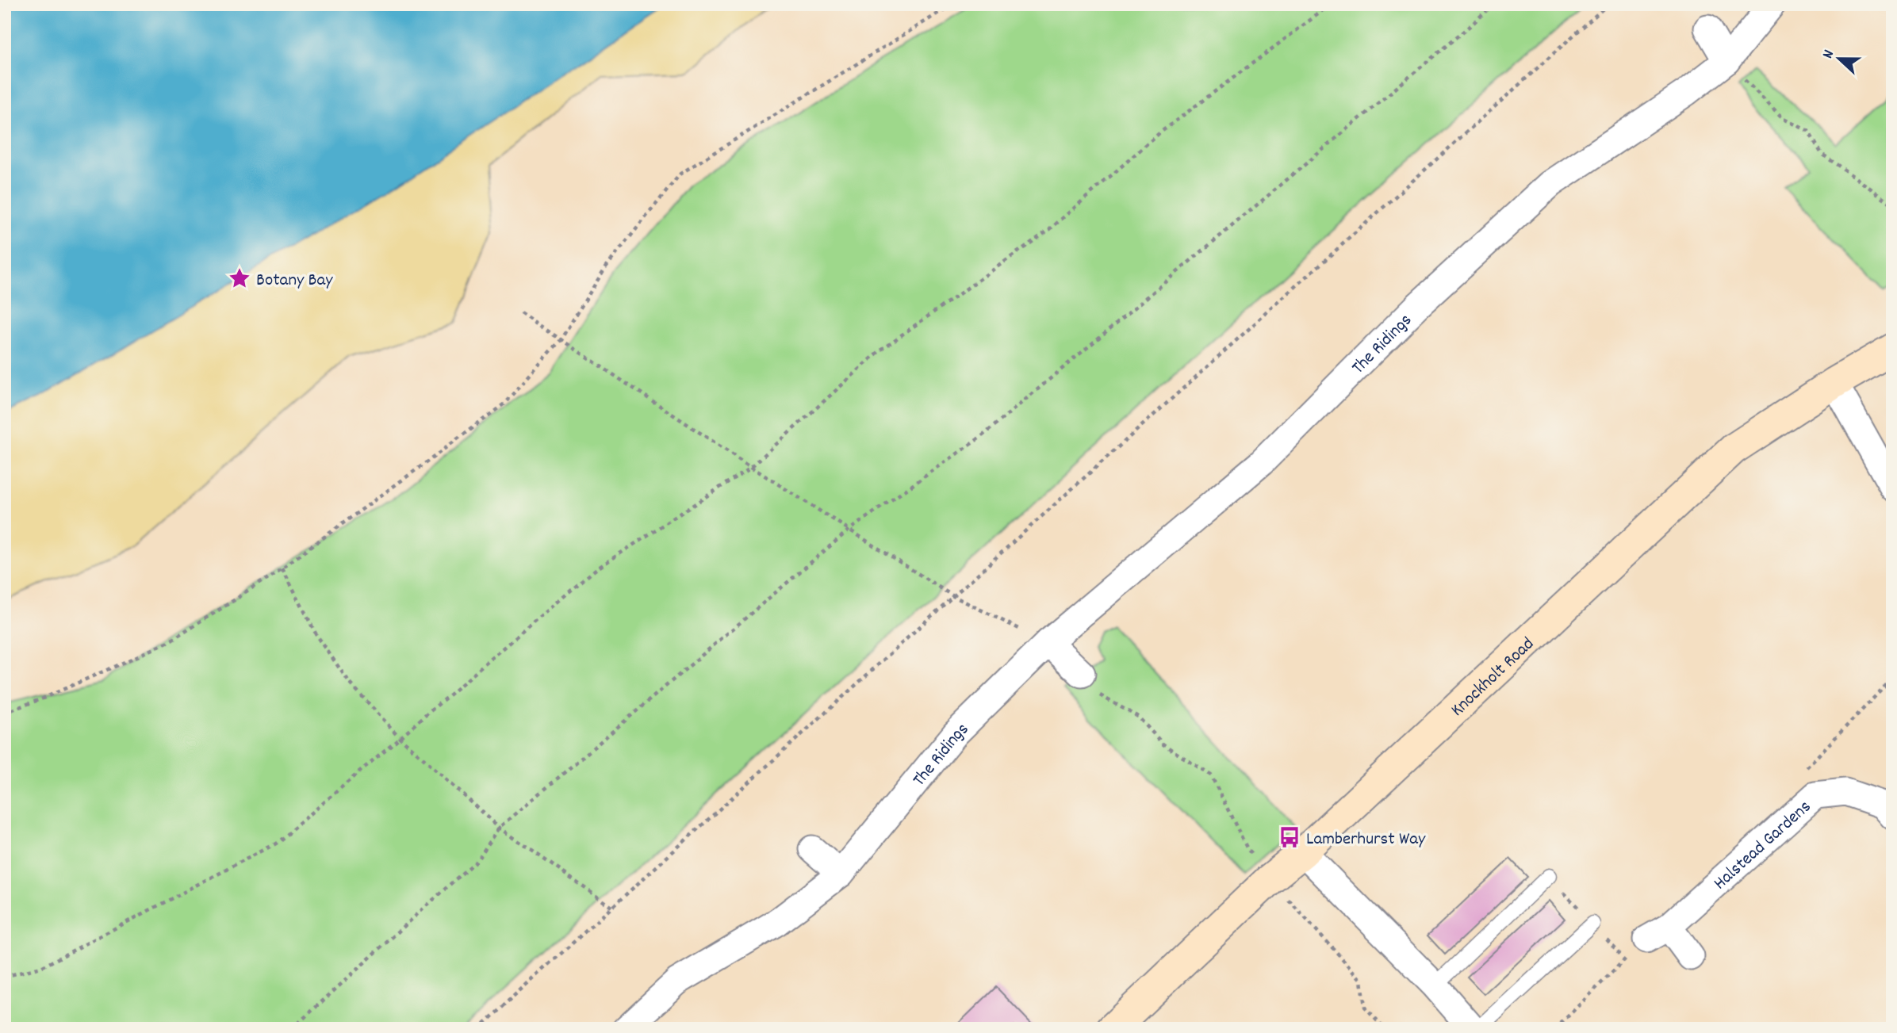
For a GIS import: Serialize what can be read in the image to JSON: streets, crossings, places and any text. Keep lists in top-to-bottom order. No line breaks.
{"streets":{"street":["The Ridings","Knockholt Road","Halstead Gardens"]},"places":{"place":["Botany Bay"],"bus stop":["Lamberhurst Way"]},"north":"left"}
